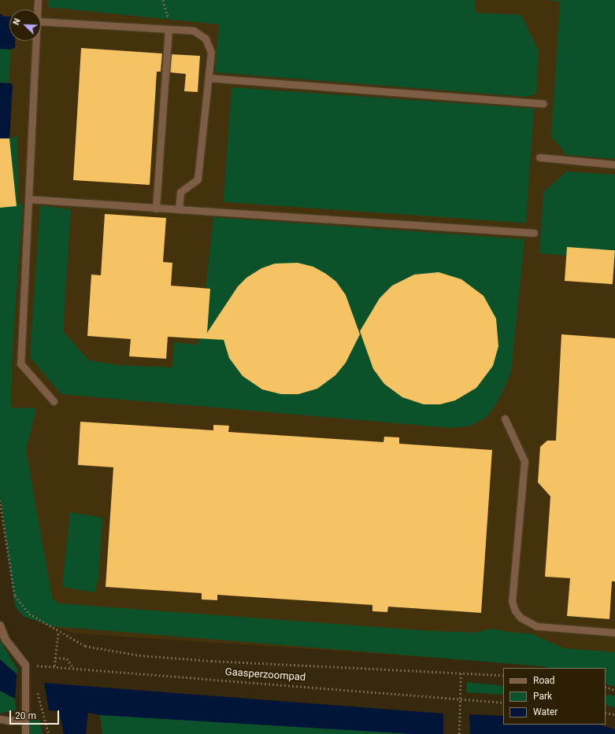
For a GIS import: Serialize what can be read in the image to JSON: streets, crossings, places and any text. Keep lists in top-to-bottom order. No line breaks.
{"streets":{"path":["Gaasperzoompad"]},"legend":["Road","Park","Water"],"scale_bar":"20 m","north":"top left"}
